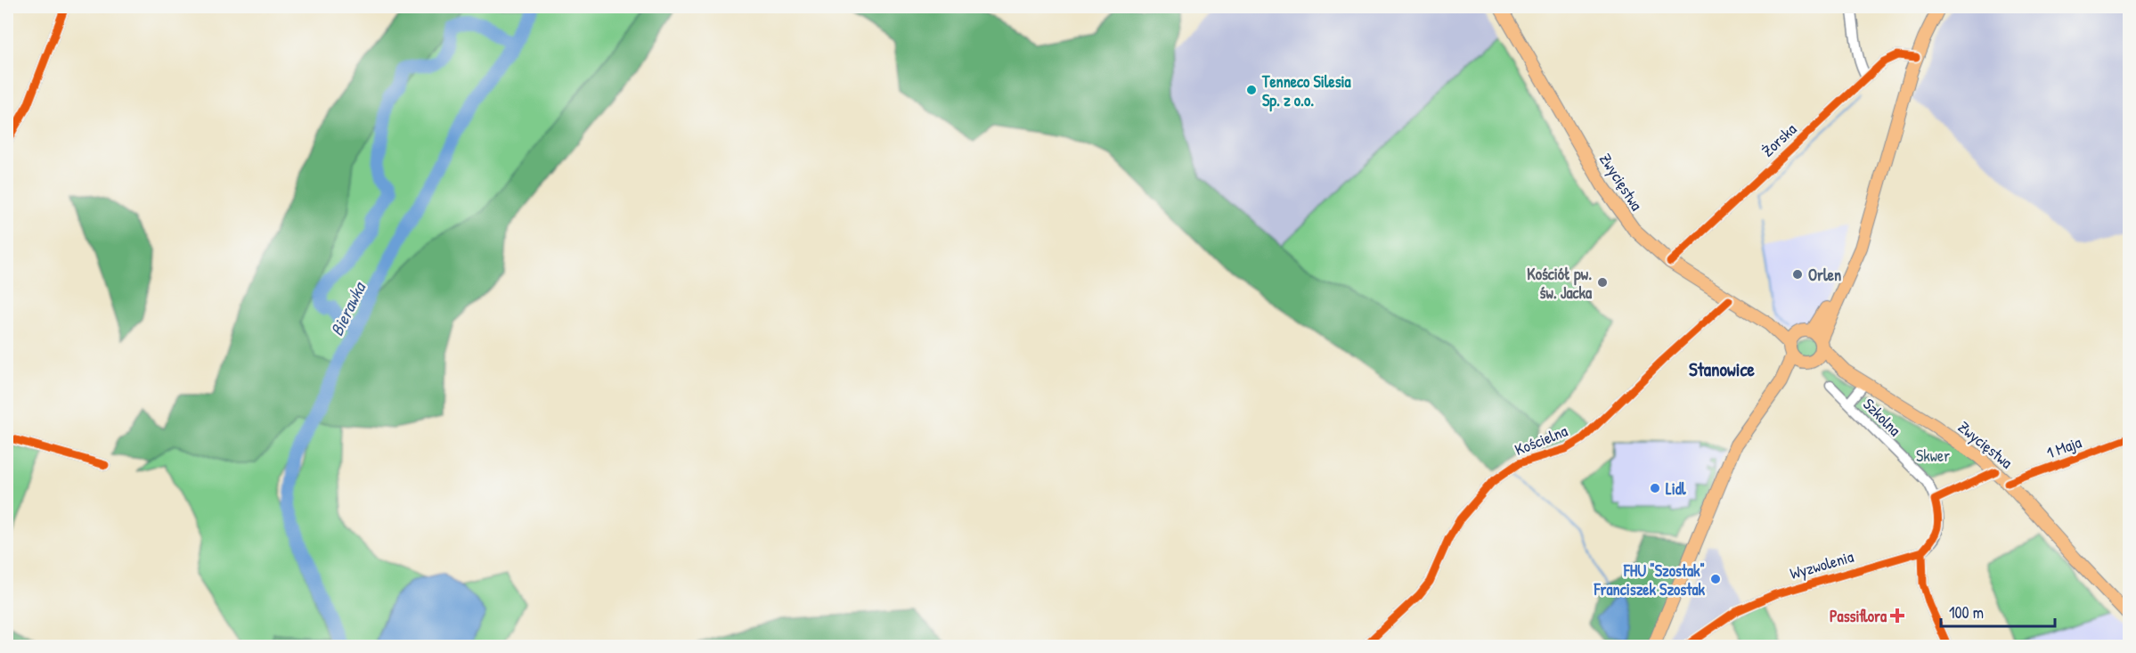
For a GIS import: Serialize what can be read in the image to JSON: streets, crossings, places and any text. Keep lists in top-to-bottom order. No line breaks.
{"streets":{"main road":["Zwycięstwa"],"street":["Żorska","Szkolna","Kościelna","1 Maja","Wyzwolenia"]},"crossings":[["Żorska","Zwycięstwa"],["Zwycięstwa","Szkolna"],["Zwycięstwa","Kościelna"],["Zwycięstwa","1 Maja"]],"districts":["Stanowice"],"water":["Bierawka"],"parks":["Skwer"],"places":{"other":["Tenneco Silesia Sp. z o.o.","Orlen","Kościół pw. św. Jacka","Lidl","FHU \"Szostak\" Franciszek Szostak"],"health":["Passiflora"]},"scale_bar":"100 m"}
